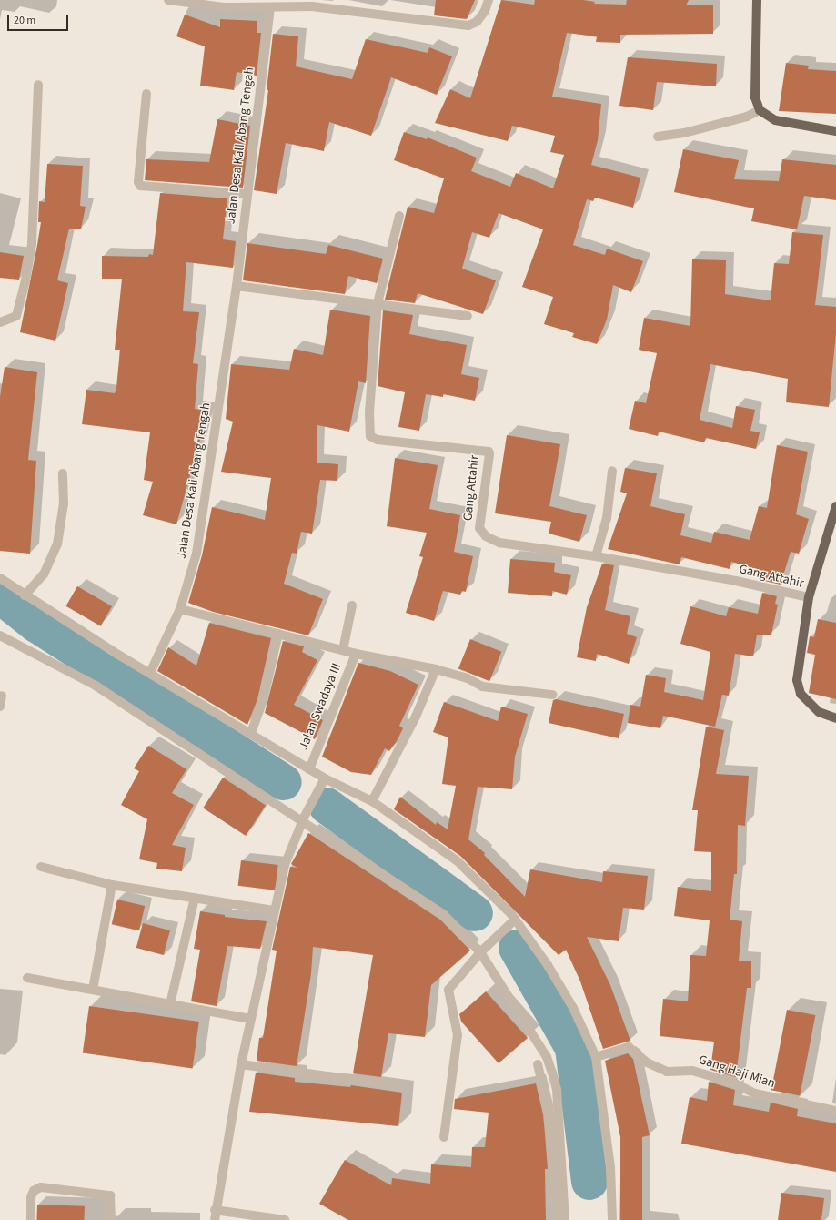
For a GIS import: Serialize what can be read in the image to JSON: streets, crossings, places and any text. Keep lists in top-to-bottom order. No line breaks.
{"streets":{"street":["Jalan Desa Kali Abang Tengah","Gang Attahir","Jalan Swadaya III","Gang Haji Mian"]},"scale_bar":"20 m"}
